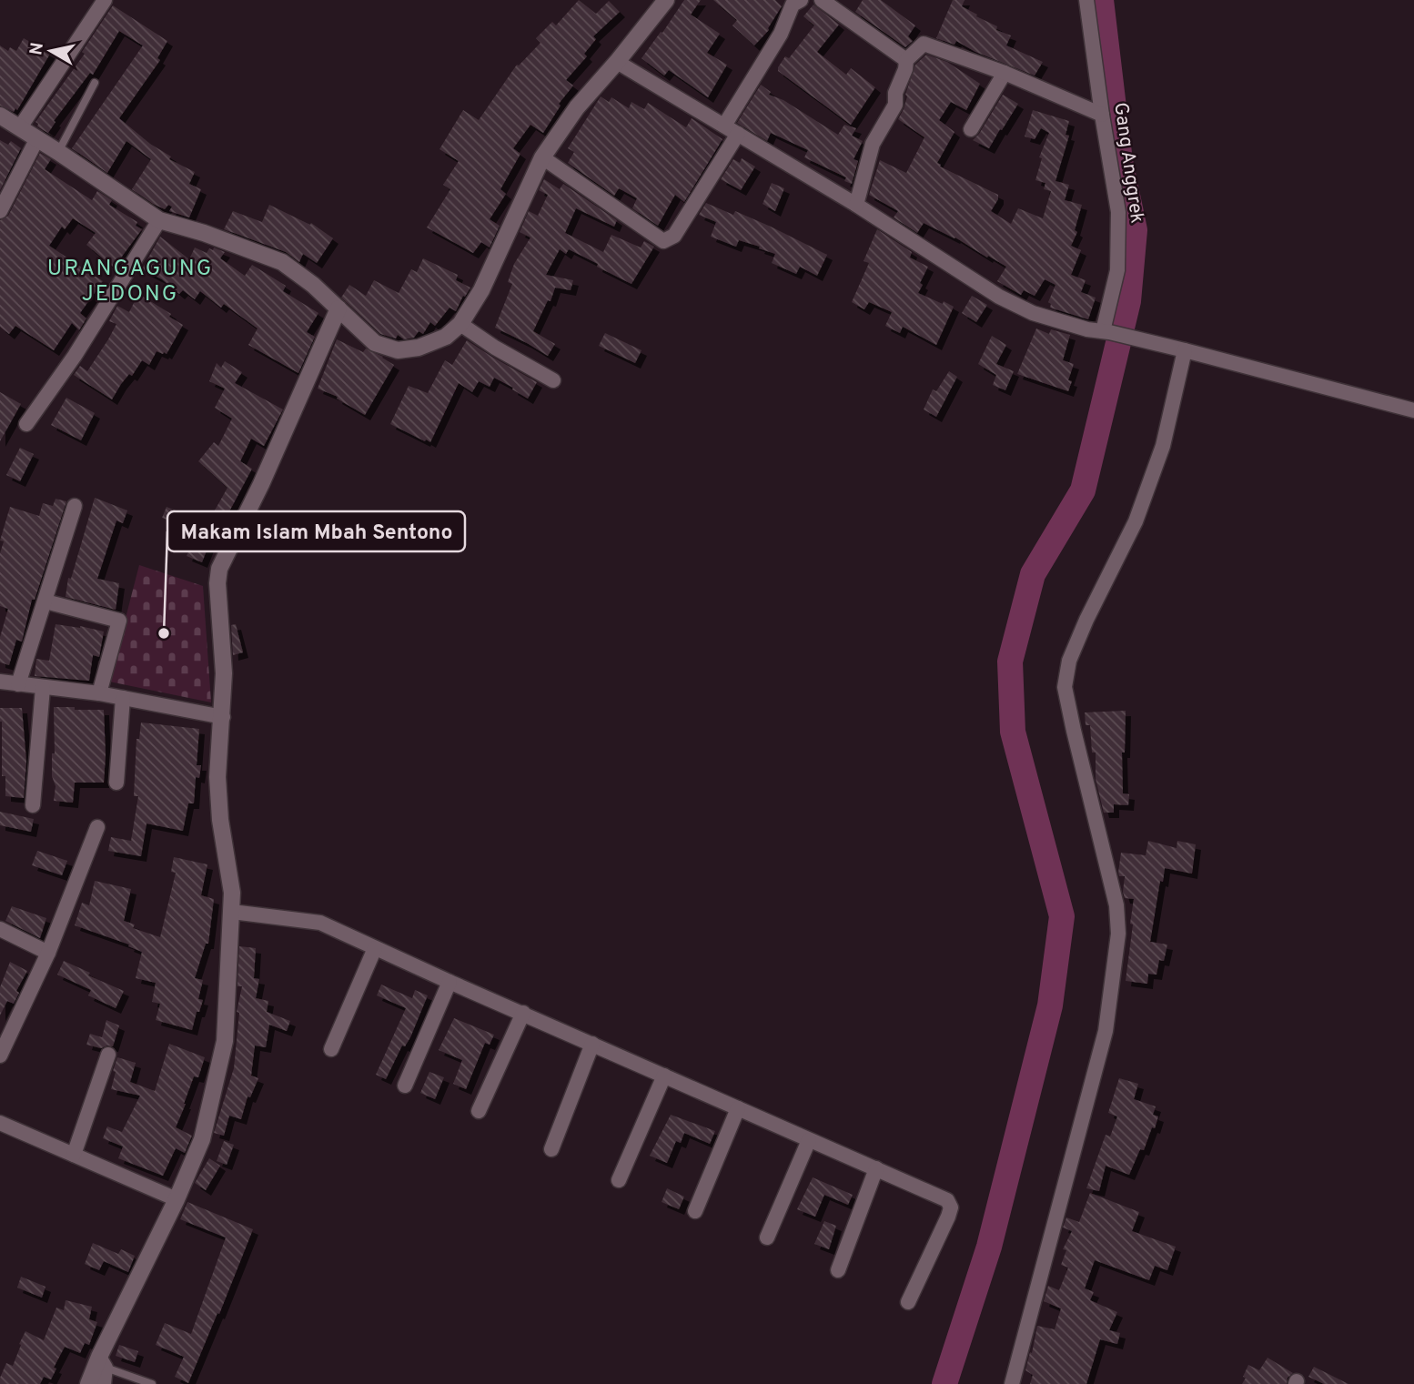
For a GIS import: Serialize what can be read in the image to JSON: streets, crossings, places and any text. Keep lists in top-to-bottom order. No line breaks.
{"streets":{"street":["Gang Anggrek"]},"districts":["URANGAGUNG JEDONG"],"places":["Makam Islam Mbah Sentono"],"north":"left"}
